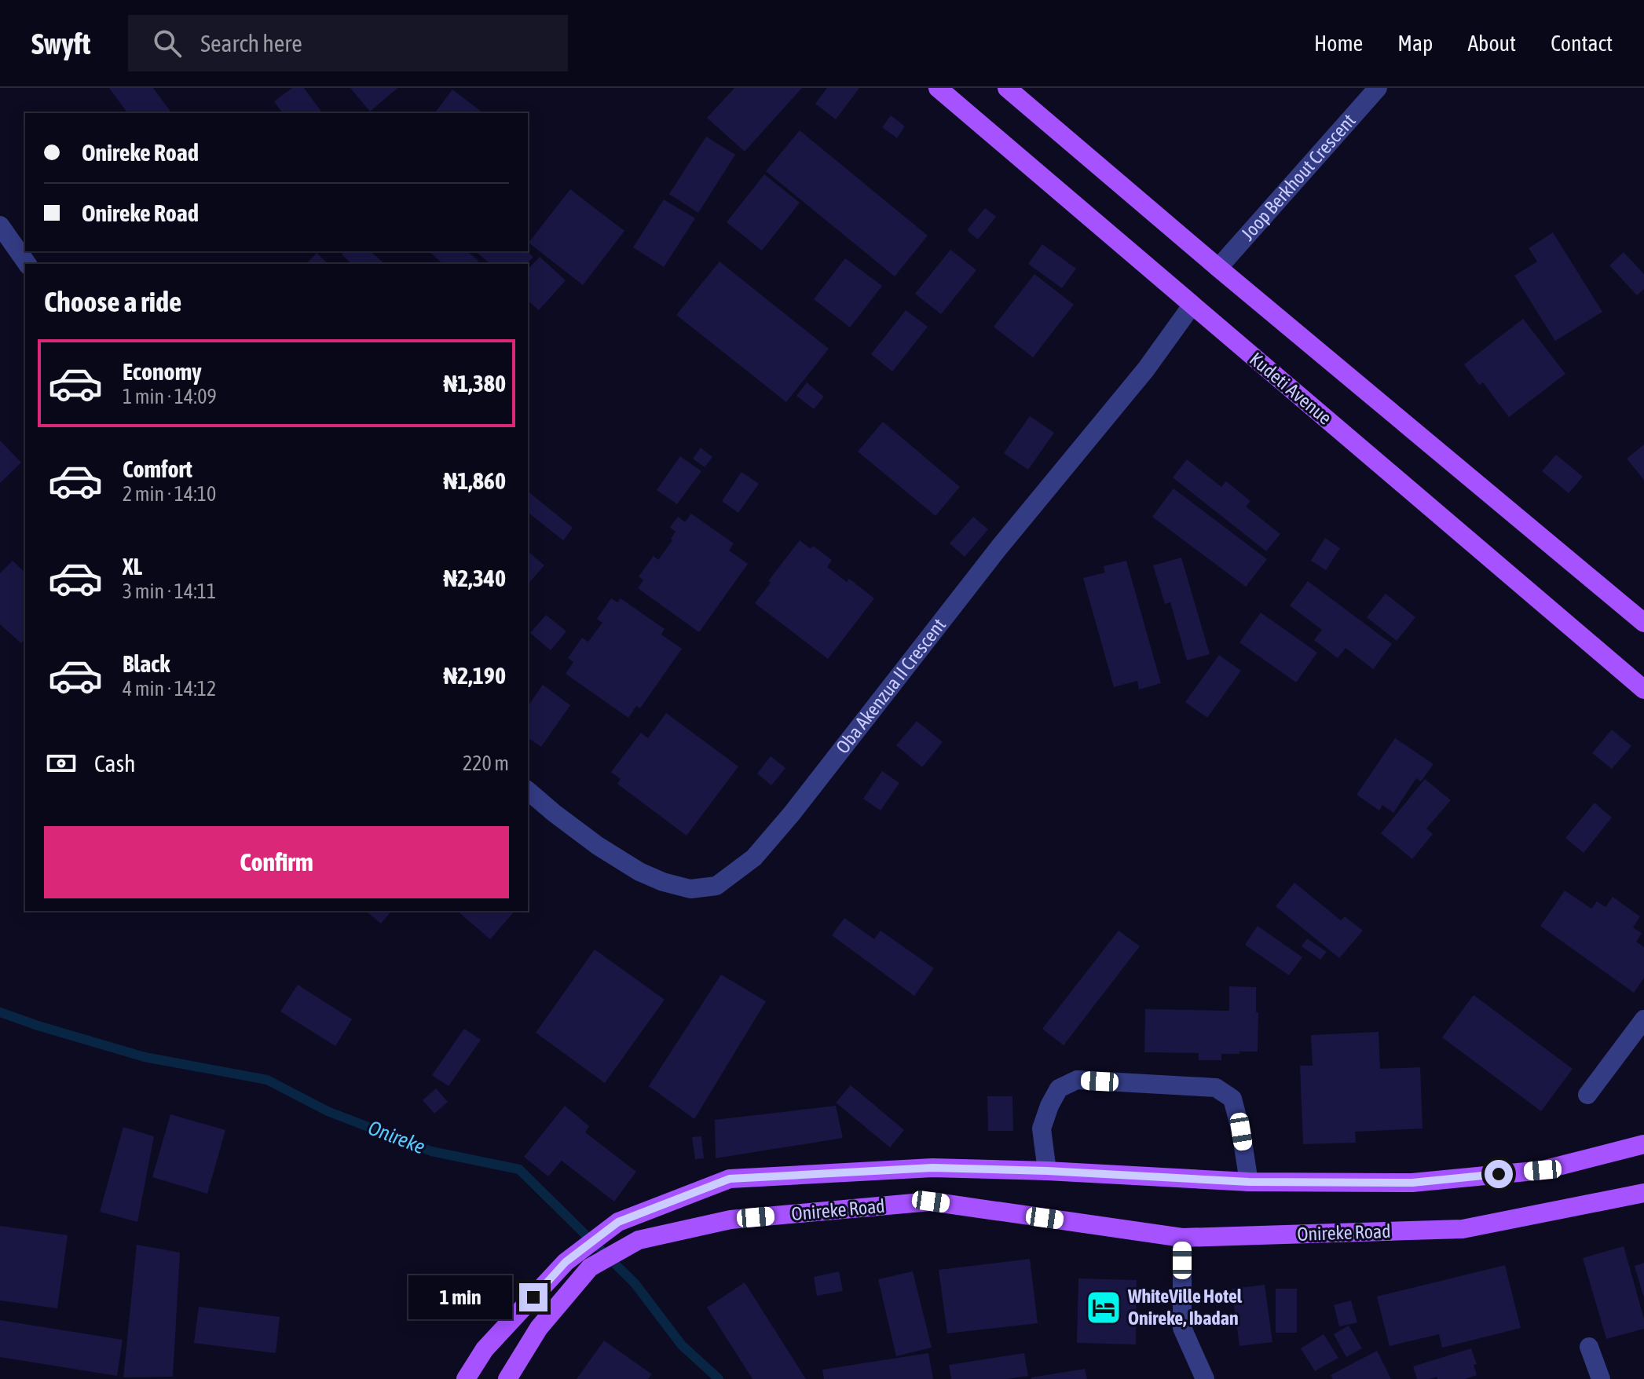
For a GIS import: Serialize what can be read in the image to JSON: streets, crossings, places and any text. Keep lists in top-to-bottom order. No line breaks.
{"streets":{"main road":["Kudeti Avenue","Onireke Road"],"street":["Joop Berkhout Crescent","Oba Akenzua II Crescent"]},"crossings":[["Kudeti Avenue","Oba Akenzua II Crescent"]],"water":["Onireke"],"places":{"hotel":["WhiteVille Hotel Onireke, Ibadan"]},"page":{"header":"Swyft","search":"Search here","nav":["Home","Map","About","Contact"],"banner":["Onireke Road","Onireke Road"],"heading":"Choose a ride","list":[{"name":"Economy","note":"1 min · 14:09","value":"₦1,380"},{"name":"Comfort","note":"2 min · 14:10","value":"₦1,860"},{"name":"XL","note":"3 min · 14:11","value":"₦2,340"},{"name":"Black","note":"4 min · 14:12","value":"₦2,190"}],"pay":["Cash","220 m"],"buttons":"Confirm","bubble":"1 min"}}
